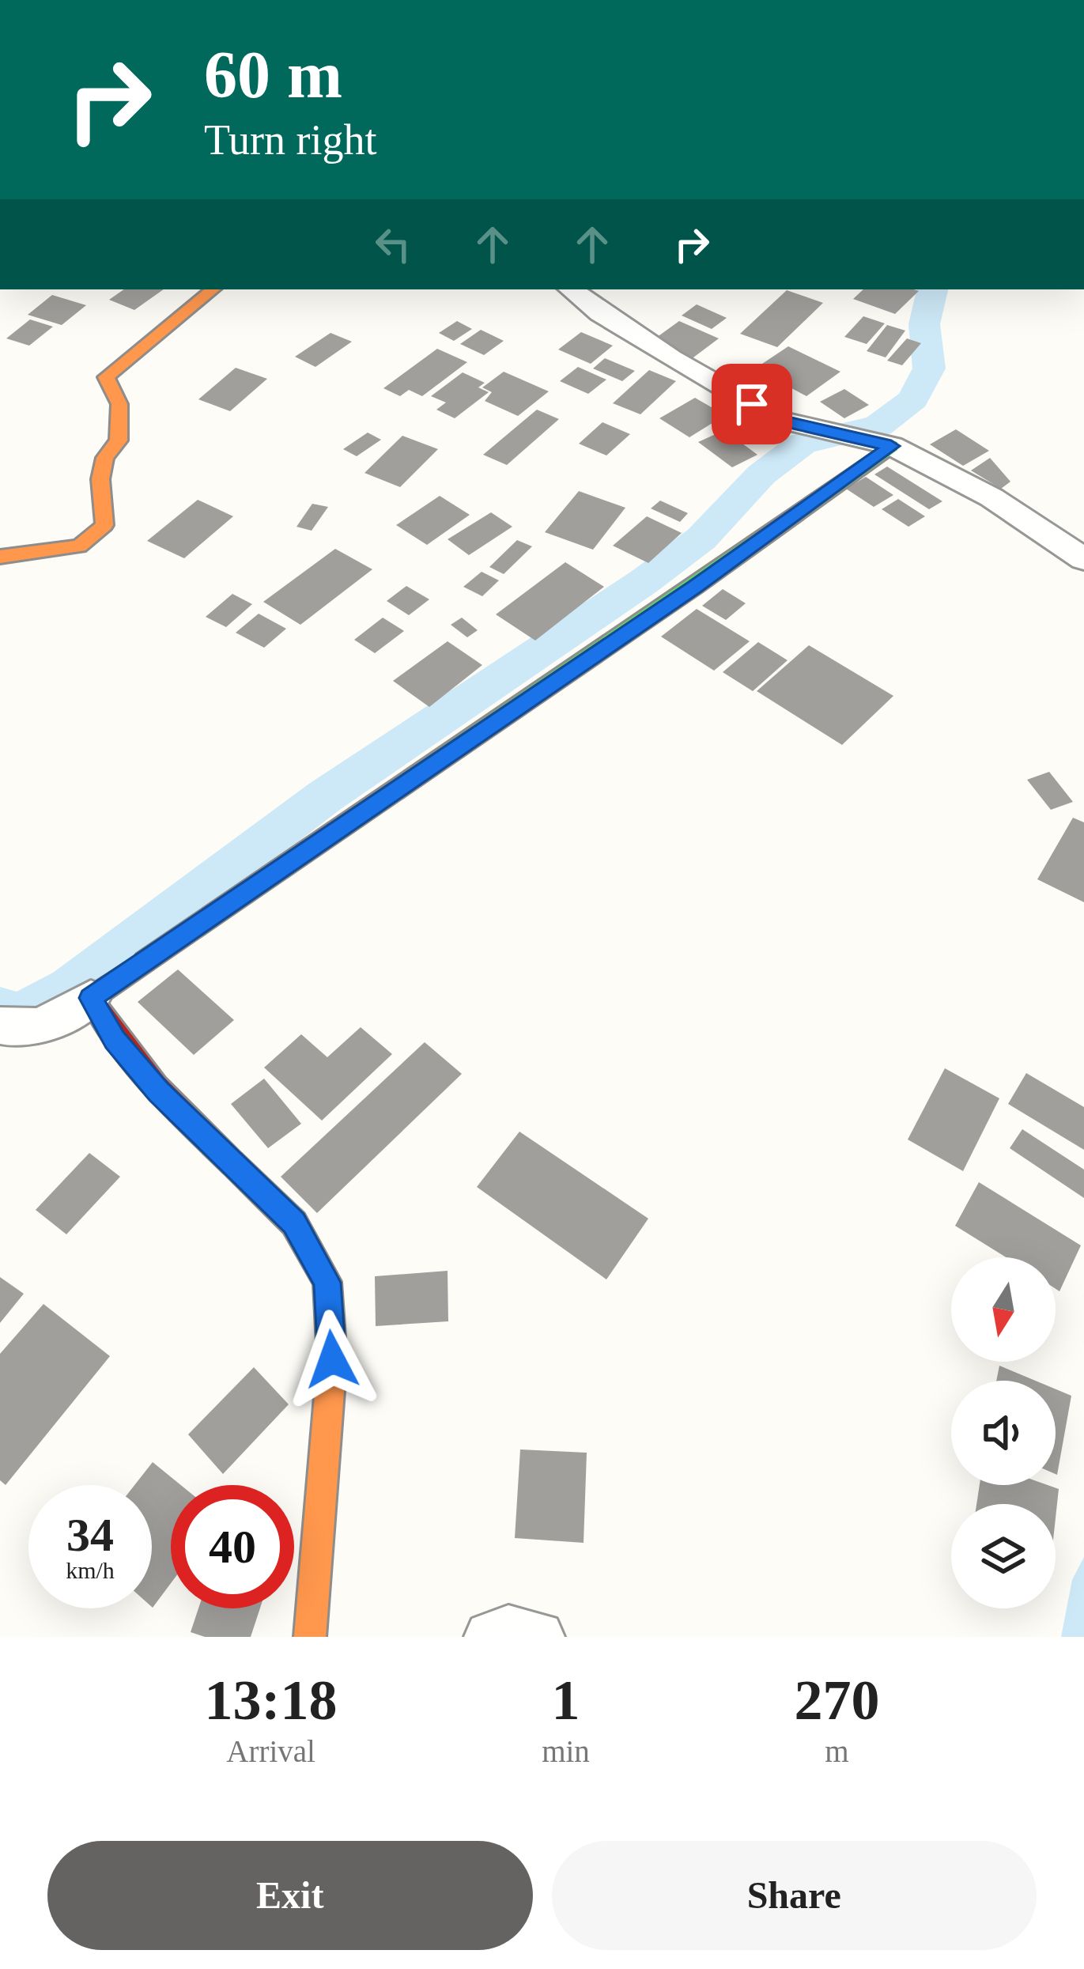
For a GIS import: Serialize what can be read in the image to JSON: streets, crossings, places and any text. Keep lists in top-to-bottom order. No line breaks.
{"north":"bottom","page":{"turn":["60 m","Turn right"],"speed":"34 km/h","limit":"40","eta":["13:18","Arrival","1","min","270","m"],"buttons":["Exit","Share"]}}
